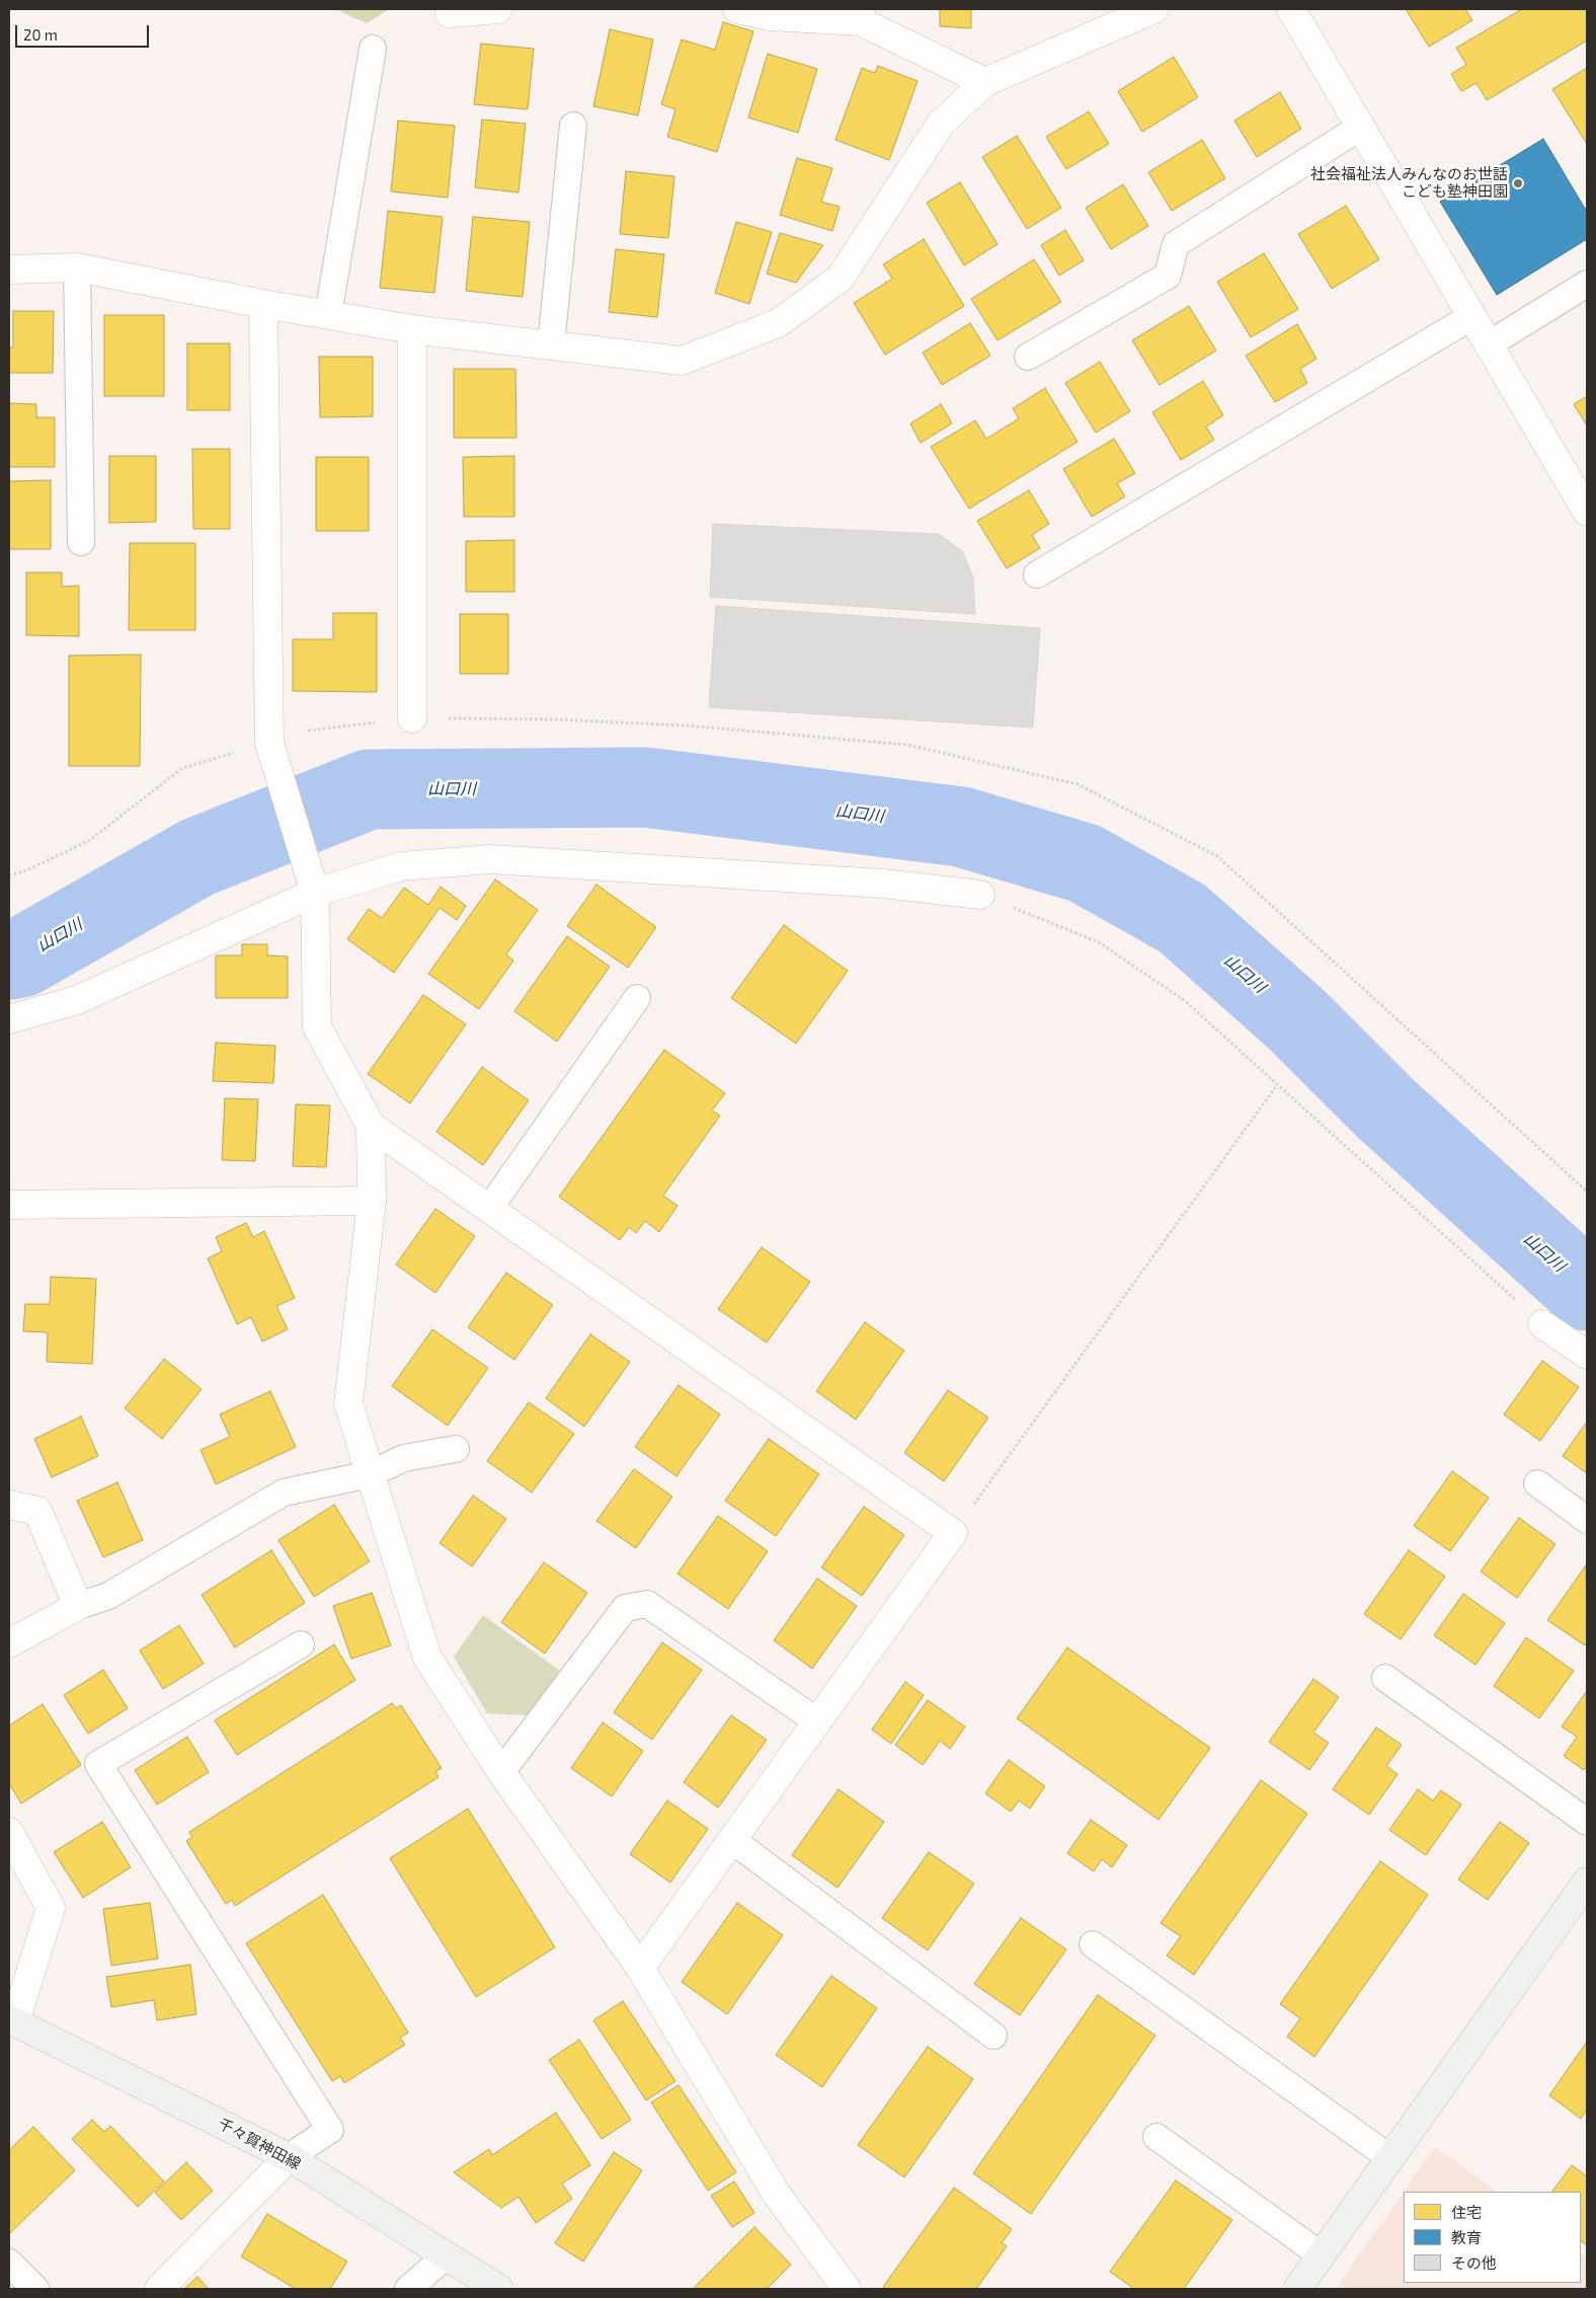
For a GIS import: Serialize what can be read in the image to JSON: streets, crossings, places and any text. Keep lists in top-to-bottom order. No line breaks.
{"streets":{"main road":["千々賀神田線"]},"water":["山口川"],"places":["社会福祉法人みんなのお世話 こども塾神田園"],"legend":["住宅","教育","その他"],"scale_bar":"20 m"}
